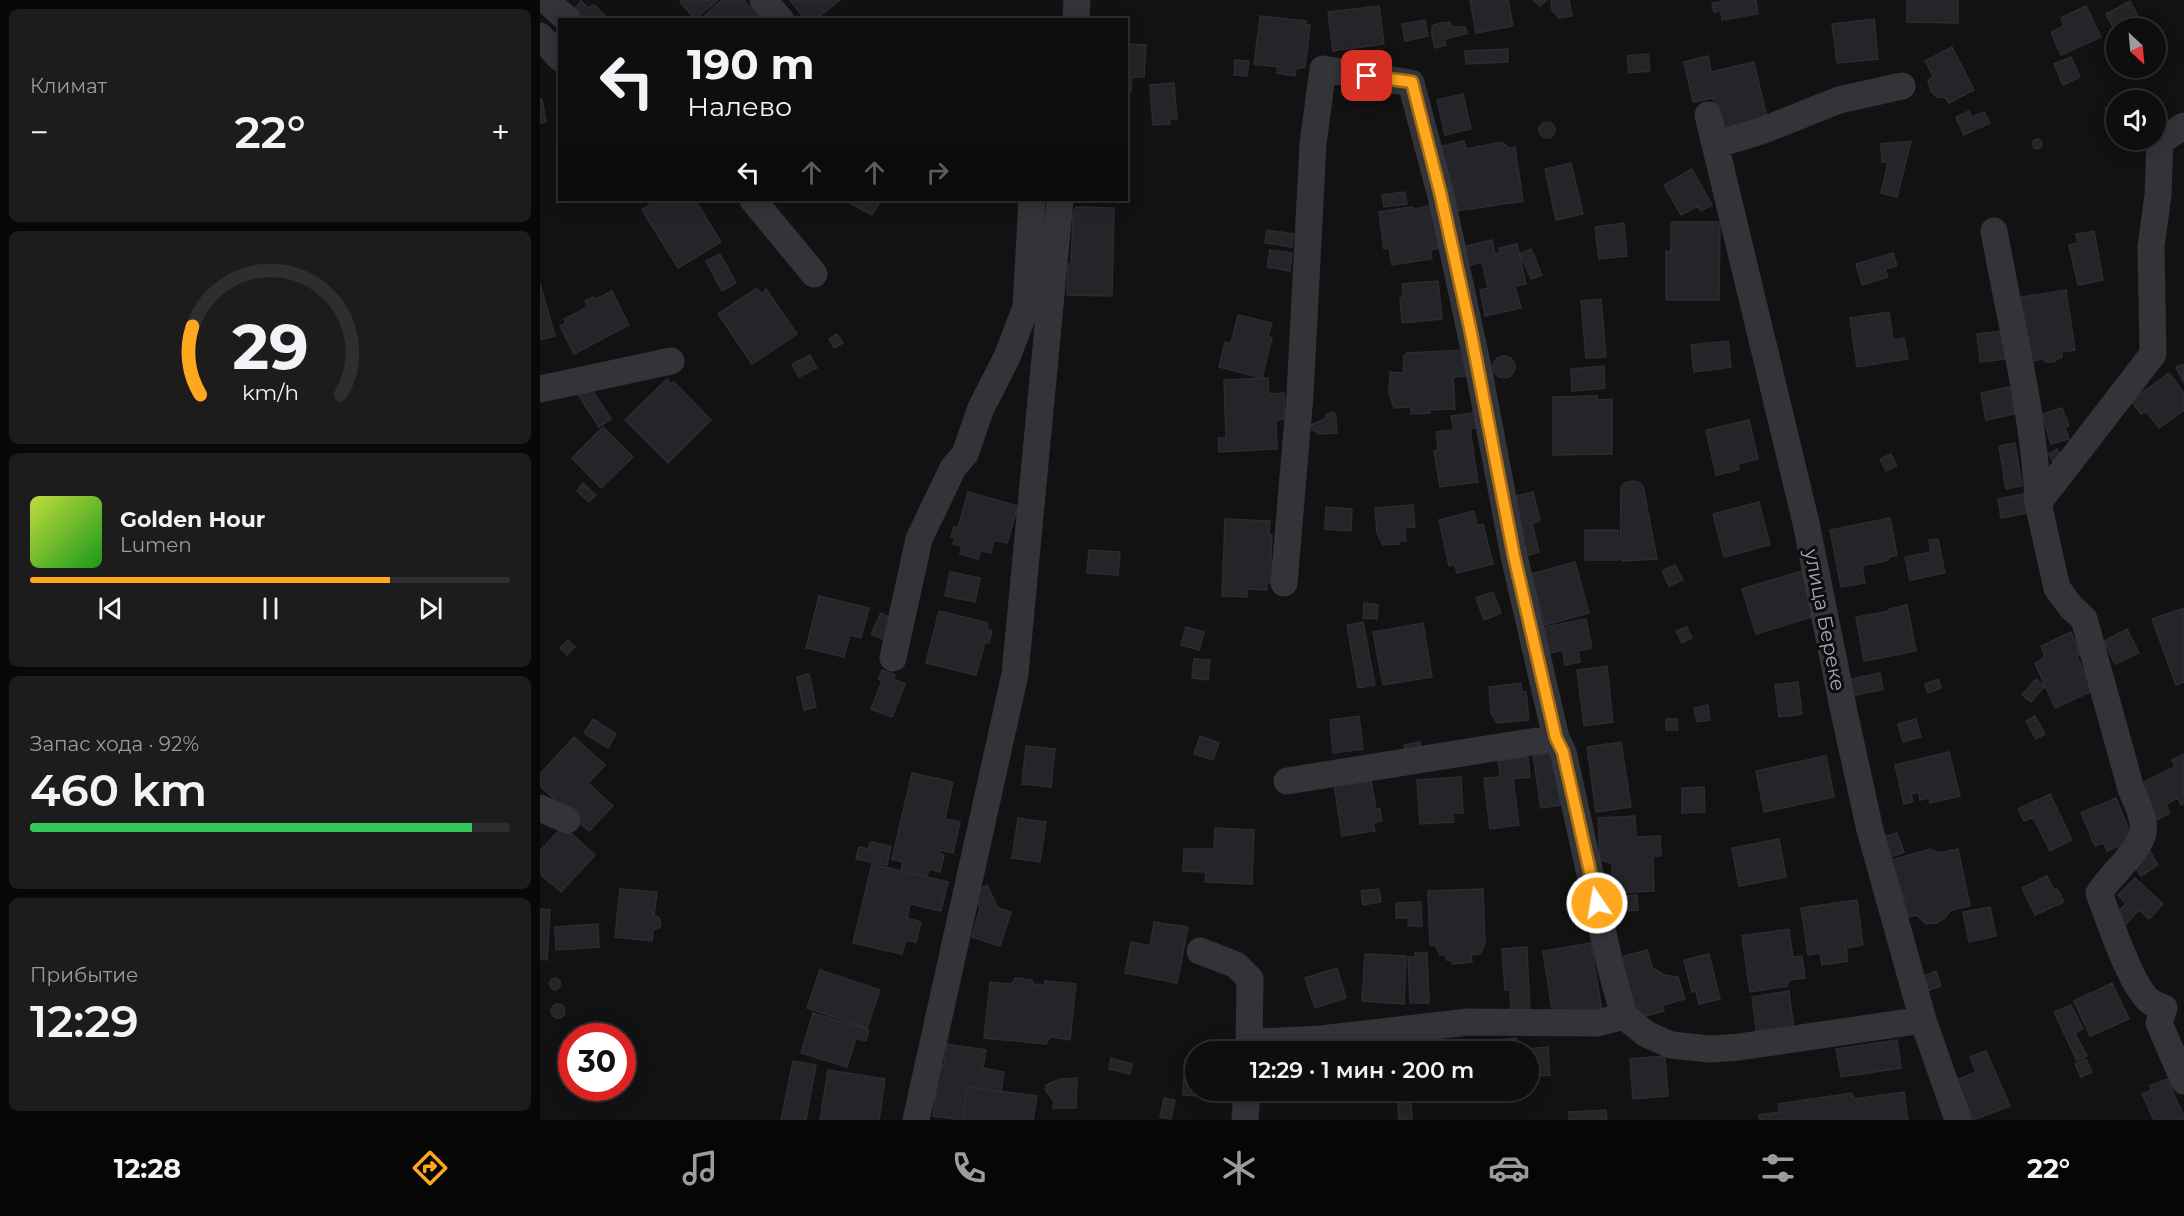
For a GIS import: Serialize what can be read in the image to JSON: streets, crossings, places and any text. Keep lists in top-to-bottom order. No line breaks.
{"streets":{"street":["улица Береке"]},"north":"bottom right","page":{"tile":["Климат",["Запас хода · 92%","460 km"],["Прибытие","12:29"]],"turn":["190 m","Налево"],"heat":["−","22°","+"],"song":["Golden Hour","Lumen"],"limit":"30","trip":"12:29 · 1 мин · 200 m","tabs":["12:28","22°"],"gauge":["29","km/h"]}}
